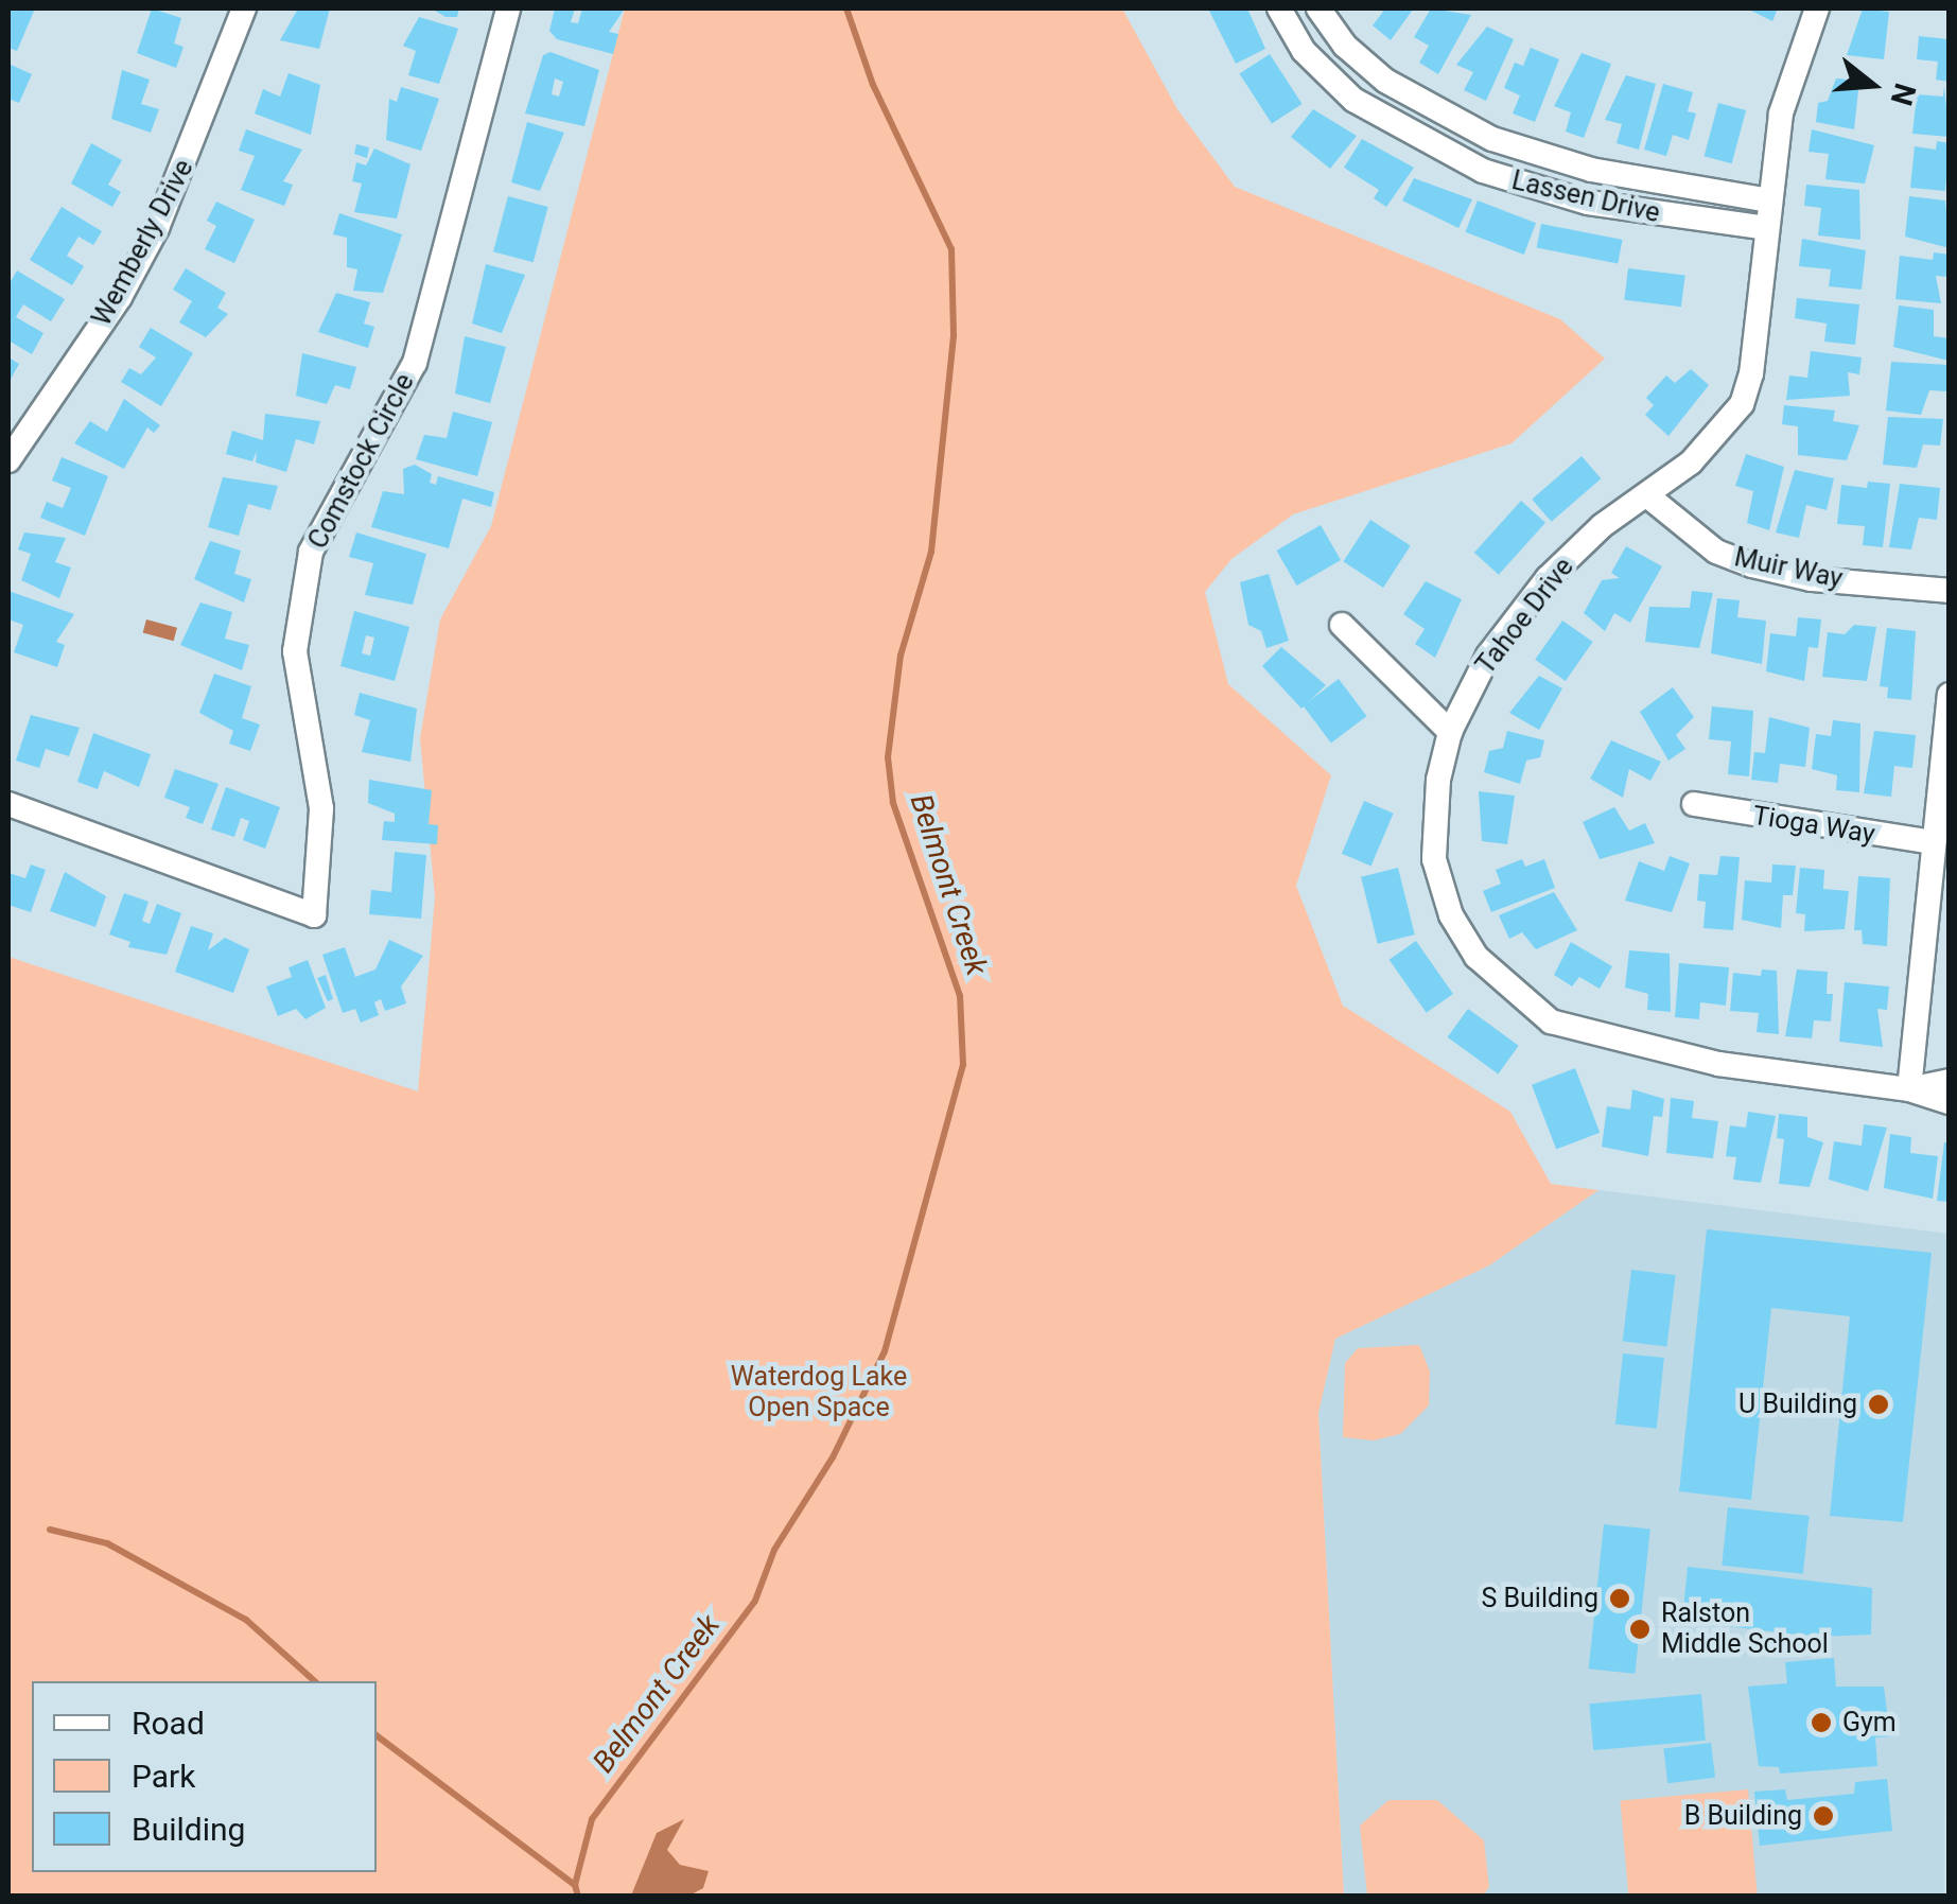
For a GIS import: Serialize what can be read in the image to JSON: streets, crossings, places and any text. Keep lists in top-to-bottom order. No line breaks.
{"streets":{"street":["Lassen Drive","Wemberly Drive","Comstock Circle","Muir Way","Tahoe Drive","Tioga Way"]},"crossings":[["Lassen Drive","Tahoe Drive"],["Muir Way","Tahoe Drive"]],"water":["Belmont Creek"],"parks":["Waterdog Lake Open Space"],"places":["U Building","S Building","Ralston Middle School","Gym","B Building"],"legend":["Road","Park","Building"],"north":"right"}
